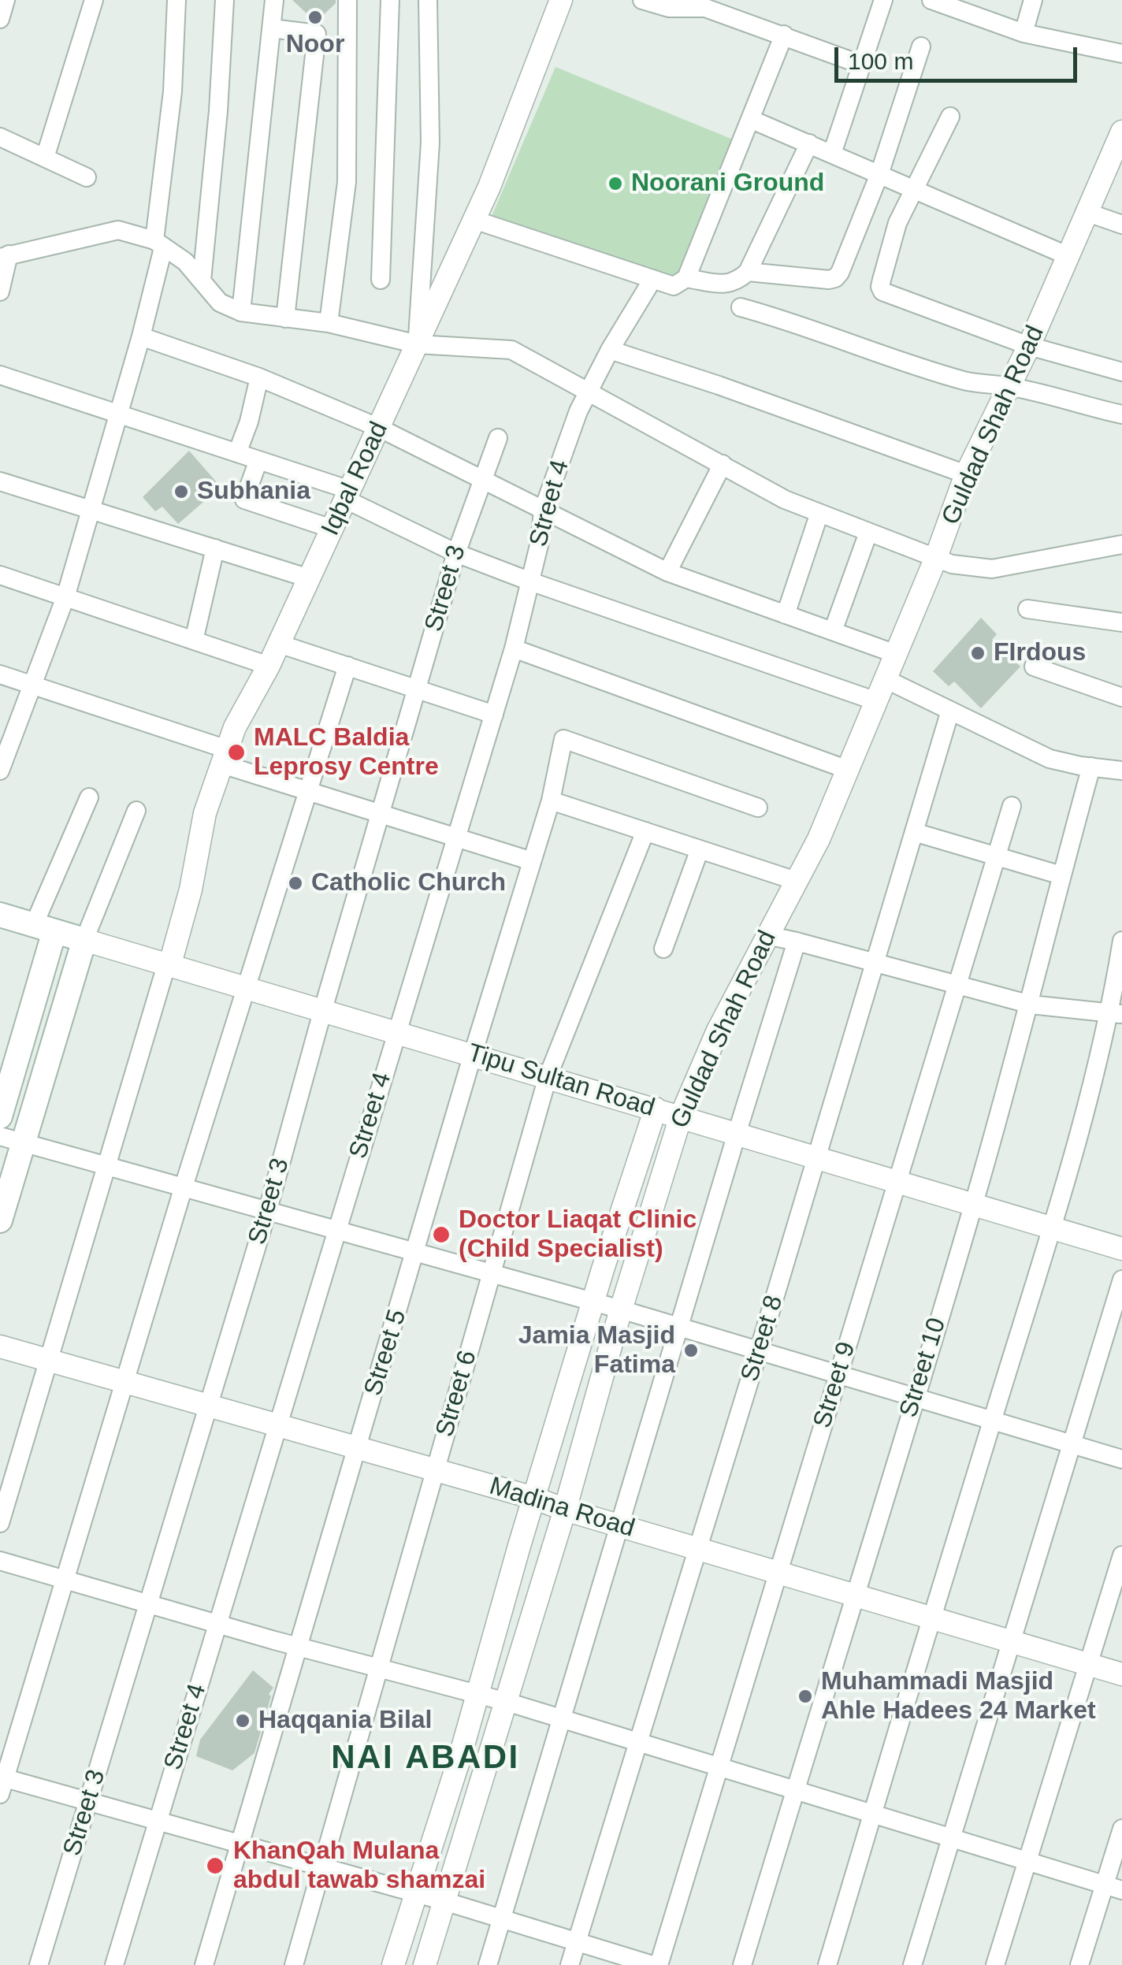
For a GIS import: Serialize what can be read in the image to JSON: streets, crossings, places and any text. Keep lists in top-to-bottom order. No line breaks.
{"streets":{"main road":["Tipu Sultan Road"],"street":["Guldad Shah Road","Iqbal Road","Street 4","Street 3","Street 8","Street 5","Street 10","Street 9","Street 6","Madina Road"]},"crossings":[["Guldad Shah Road","Tipu Sultan Road"],["Guldad Shah Road","Madina Road"],["Iqbal Road","Tipu Sultan Road"],["Street 4","Tipu Sultan Road"],["Street 4","Madina Road"],["Street 3","Tipu Sultan Road"],["Street 3","Madina Road"],["Tipu Sultan Road","Street 8"],["Tipu Sultan Road","Street 5"],["Tipu Sultan Road","Street 10"],["Tipu Sultan Road","Street 9"],["Tipu Sultan Road","Street 6"],["Street 8","Madina Road"],["Street 5","Madina Road"],["Street 10","Madina Road"],["Street 9","Madina Road"],["Street 6","Madina Road"]],"districts":["NAI ABADI"],"places":["Noor","Noorani Ground","Subhania","FIrdous","MALC Baldia Leprosy Centre","Catholic Church","Doctor Liaqat Clinic (Child Specialist)","Jamia Masjid Fatima","Muhammadi Masjid Ahle Hadees 24 Market","Haqqania Bilal","KhanQah Mulana abdul tawab shamzai"],"scale_bar":"100 m"}
